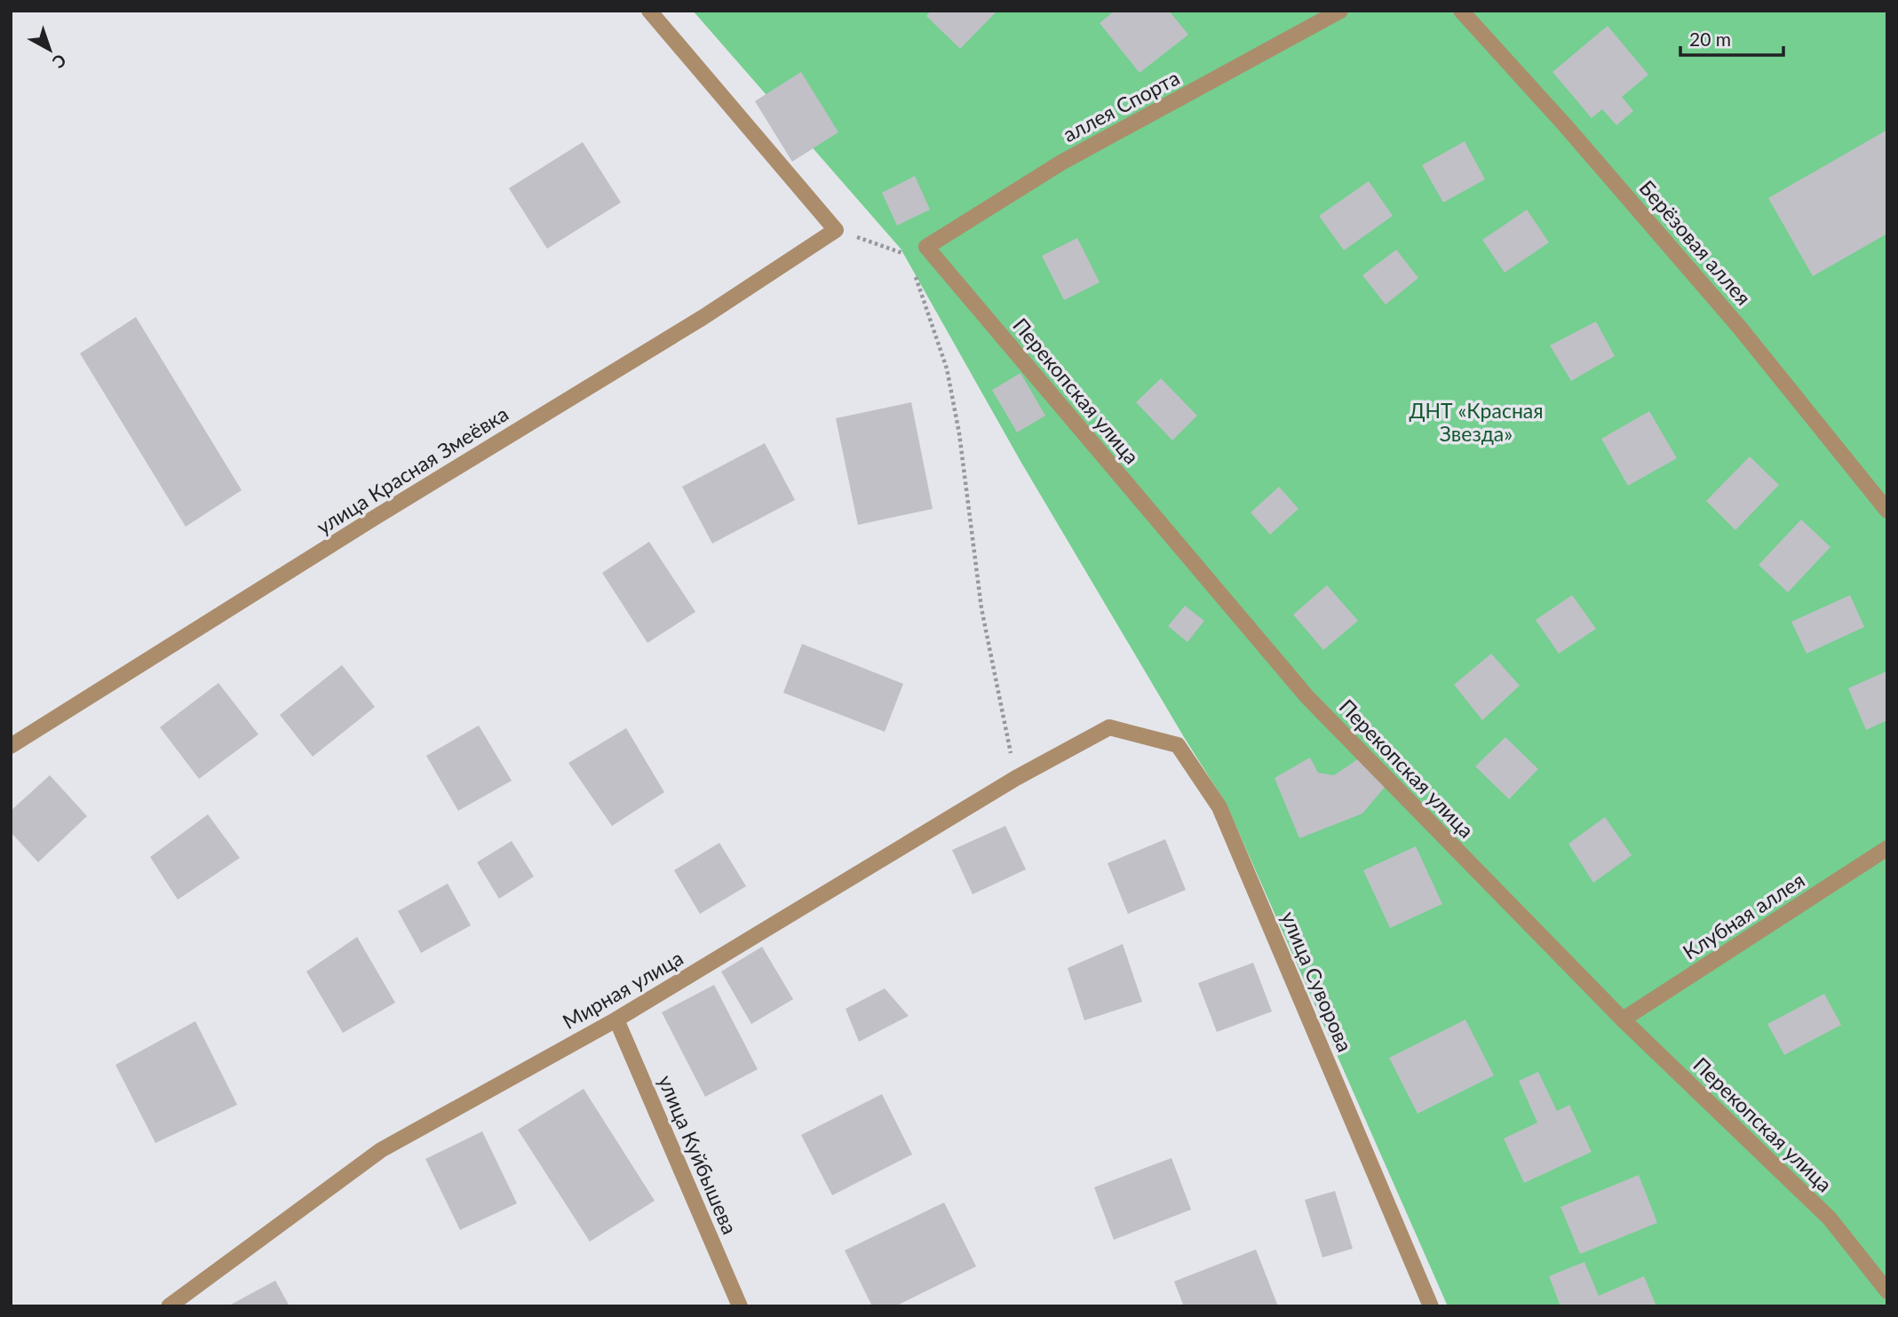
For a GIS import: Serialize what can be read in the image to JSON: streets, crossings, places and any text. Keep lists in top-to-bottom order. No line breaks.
{"streets":{"street":["аллея Спорта","Берёзовая аллея","Перекопская улица","улица Красная Змеёвка","Клубная аллея","улица Суворова","Мирная улица","улица Куйбышева"]},"crossings":[["аллея Спорта","Перекопская улица"],["Перекопская улица","Клубная аллея"],["улица Суворова","Мирная улица"],["Мирная улица","улица Куйбышева"]],"parks":["ДНТ «Красная Звезда»"],"scale_bar":"20 m","north":"bottom right"}
